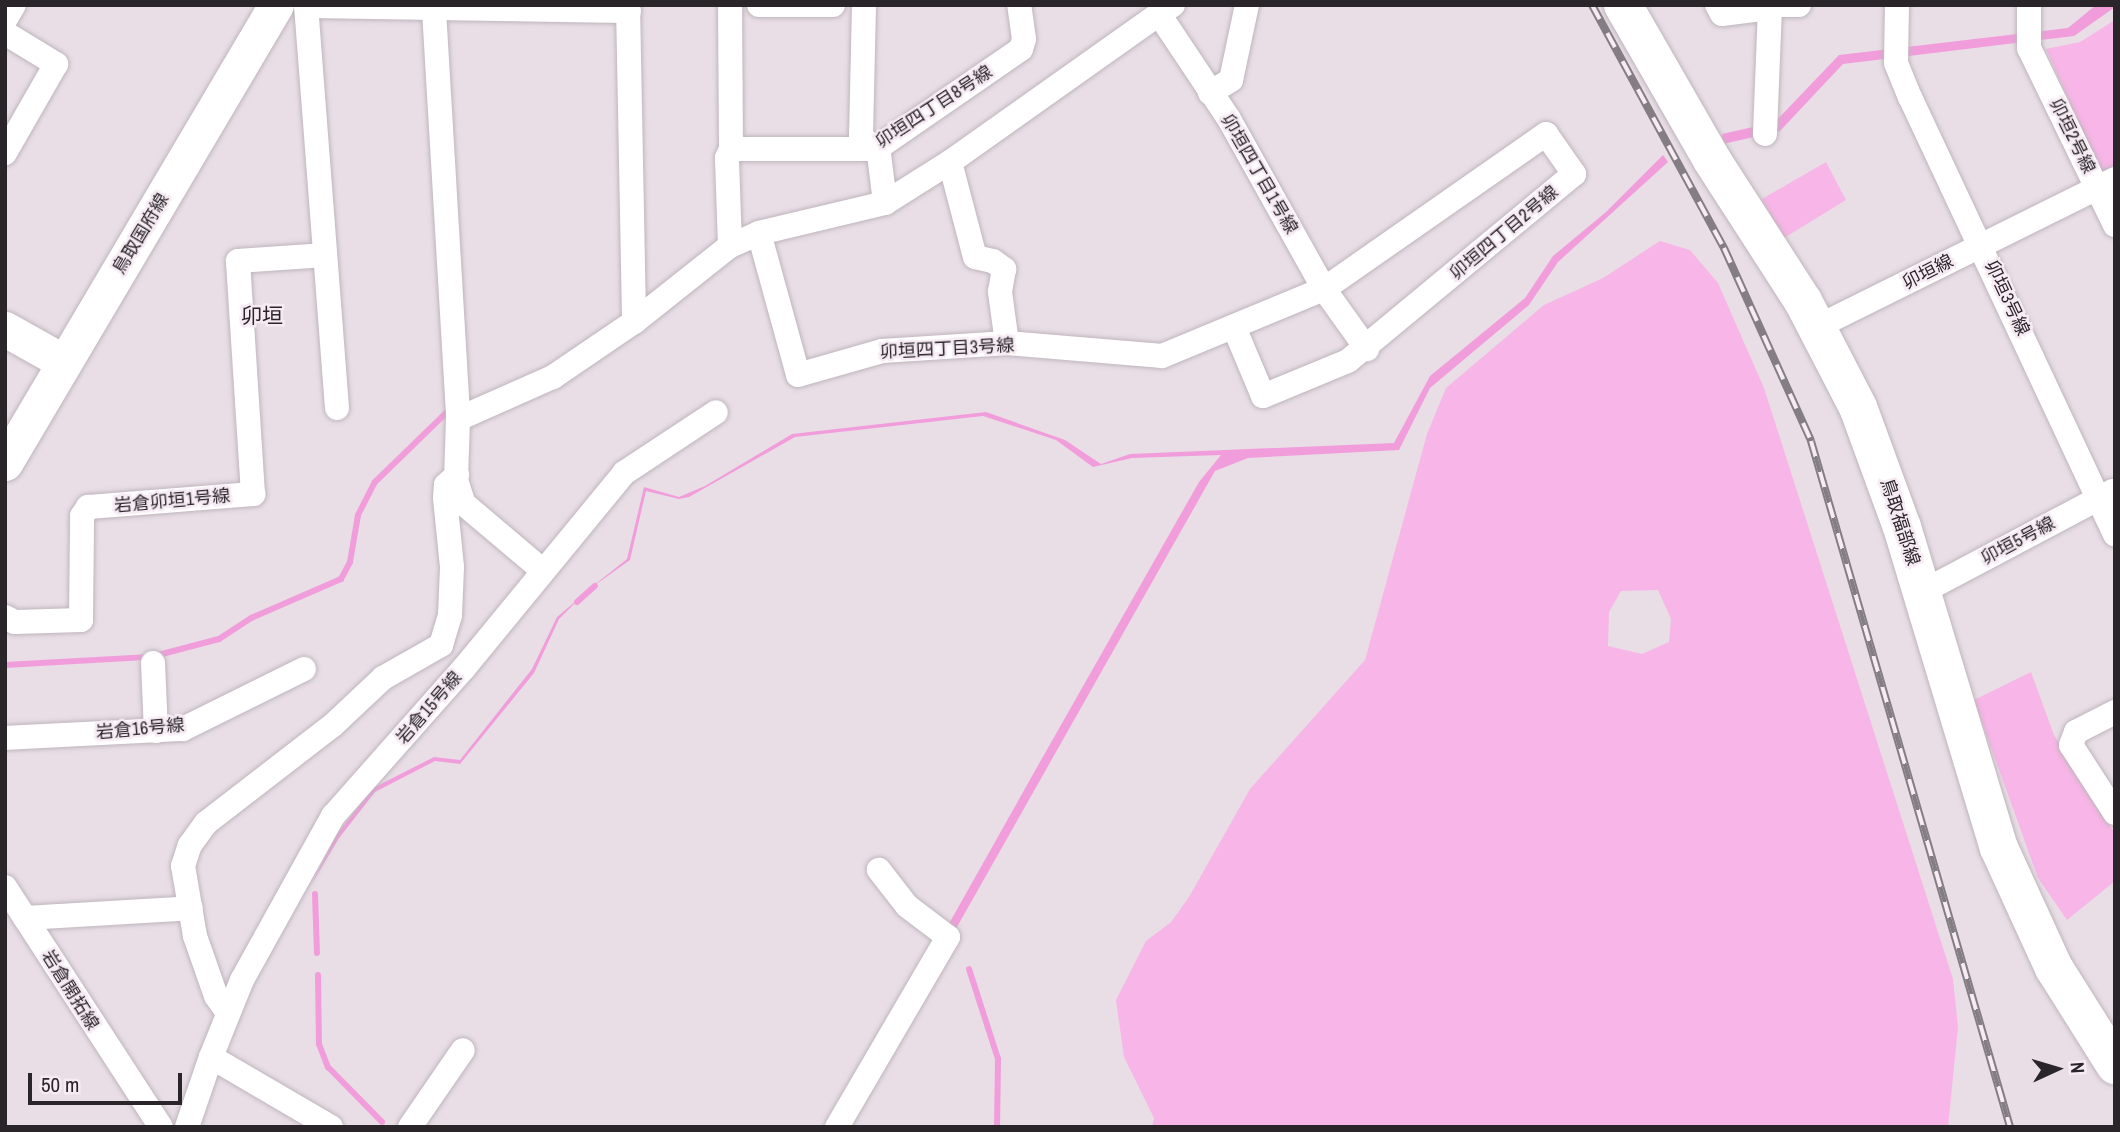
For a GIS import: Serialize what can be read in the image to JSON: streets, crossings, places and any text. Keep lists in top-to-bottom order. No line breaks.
{"streets":{"main road":["鳥取国府線","鳥取福部線"],"street":["卯垣四丁目8号線","卯垣2号線","卯垣四丁目1号線","卯垣四丁目2号線","卯垣線","卯垣3号線","卯垣四丁目3号線","岩倉卯垣1号線","卯垣5号線","岩倉15号線","岩倉16号線","岩倉開拓線"]},"crossings":[["卯垣2号線","卯垣線"],["卯垣四丁目1号線","卯垣四丁目2号線"],["卯垣四丁目1号線","卯垣四丁目3号線"],["卯垣四丁目2号線","卯垣四丁目3号線"],["卯垣線","卯垣3号線"],["卯垣線","鳥取福部線"],["卯垣3号線","卯垣5号線"],["鳥取福部線","卯垣5号線"]],"districts":["卯垣"],"scale_bar":"50 m","north":"right"}
